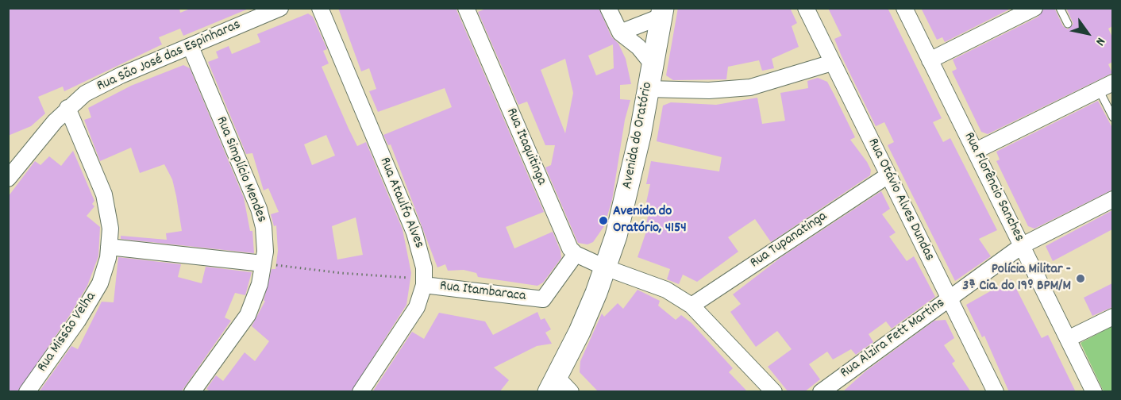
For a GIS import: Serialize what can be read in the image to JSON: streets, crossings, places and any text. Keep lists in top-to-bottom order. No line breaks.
{"streets":{"main road":["Avenida do Oratório"],"street":["Rua São José das Espinharas","Rua Itaquitinga","Rua Simplício Mendes","Rua Florêncio Sanches","Rua Otávio Alves Dundas","Rua Ataulfo Alves","Rua Tupanatinga","Rua Itambaraca","Rua Missão Velha","Rua Alzira Fett Martins"]},"crossings":[["Rua São José das Espinharas","Rua Simplício Mendes"],["Rua São José das Espinharas","Rua Missão Velha"],["Rua Itaquitinga","Rua Itambaraca"],["Rua Florêncio Sanches","Rua Alzira Fett Martins"],["Rua Otávio Alves Dundas","Rua Tupanatinga"],["Rua Otávio Alves Dundas","Rua Alzira Fett Martins"],["Rua Ataulfo Alves","Rua Itambaraca"]],"places":["Avenida do Oratório, 4154","Polícia Militar - 3ª Cia. do 19º BPM/M"],"north":"bottom right"}
